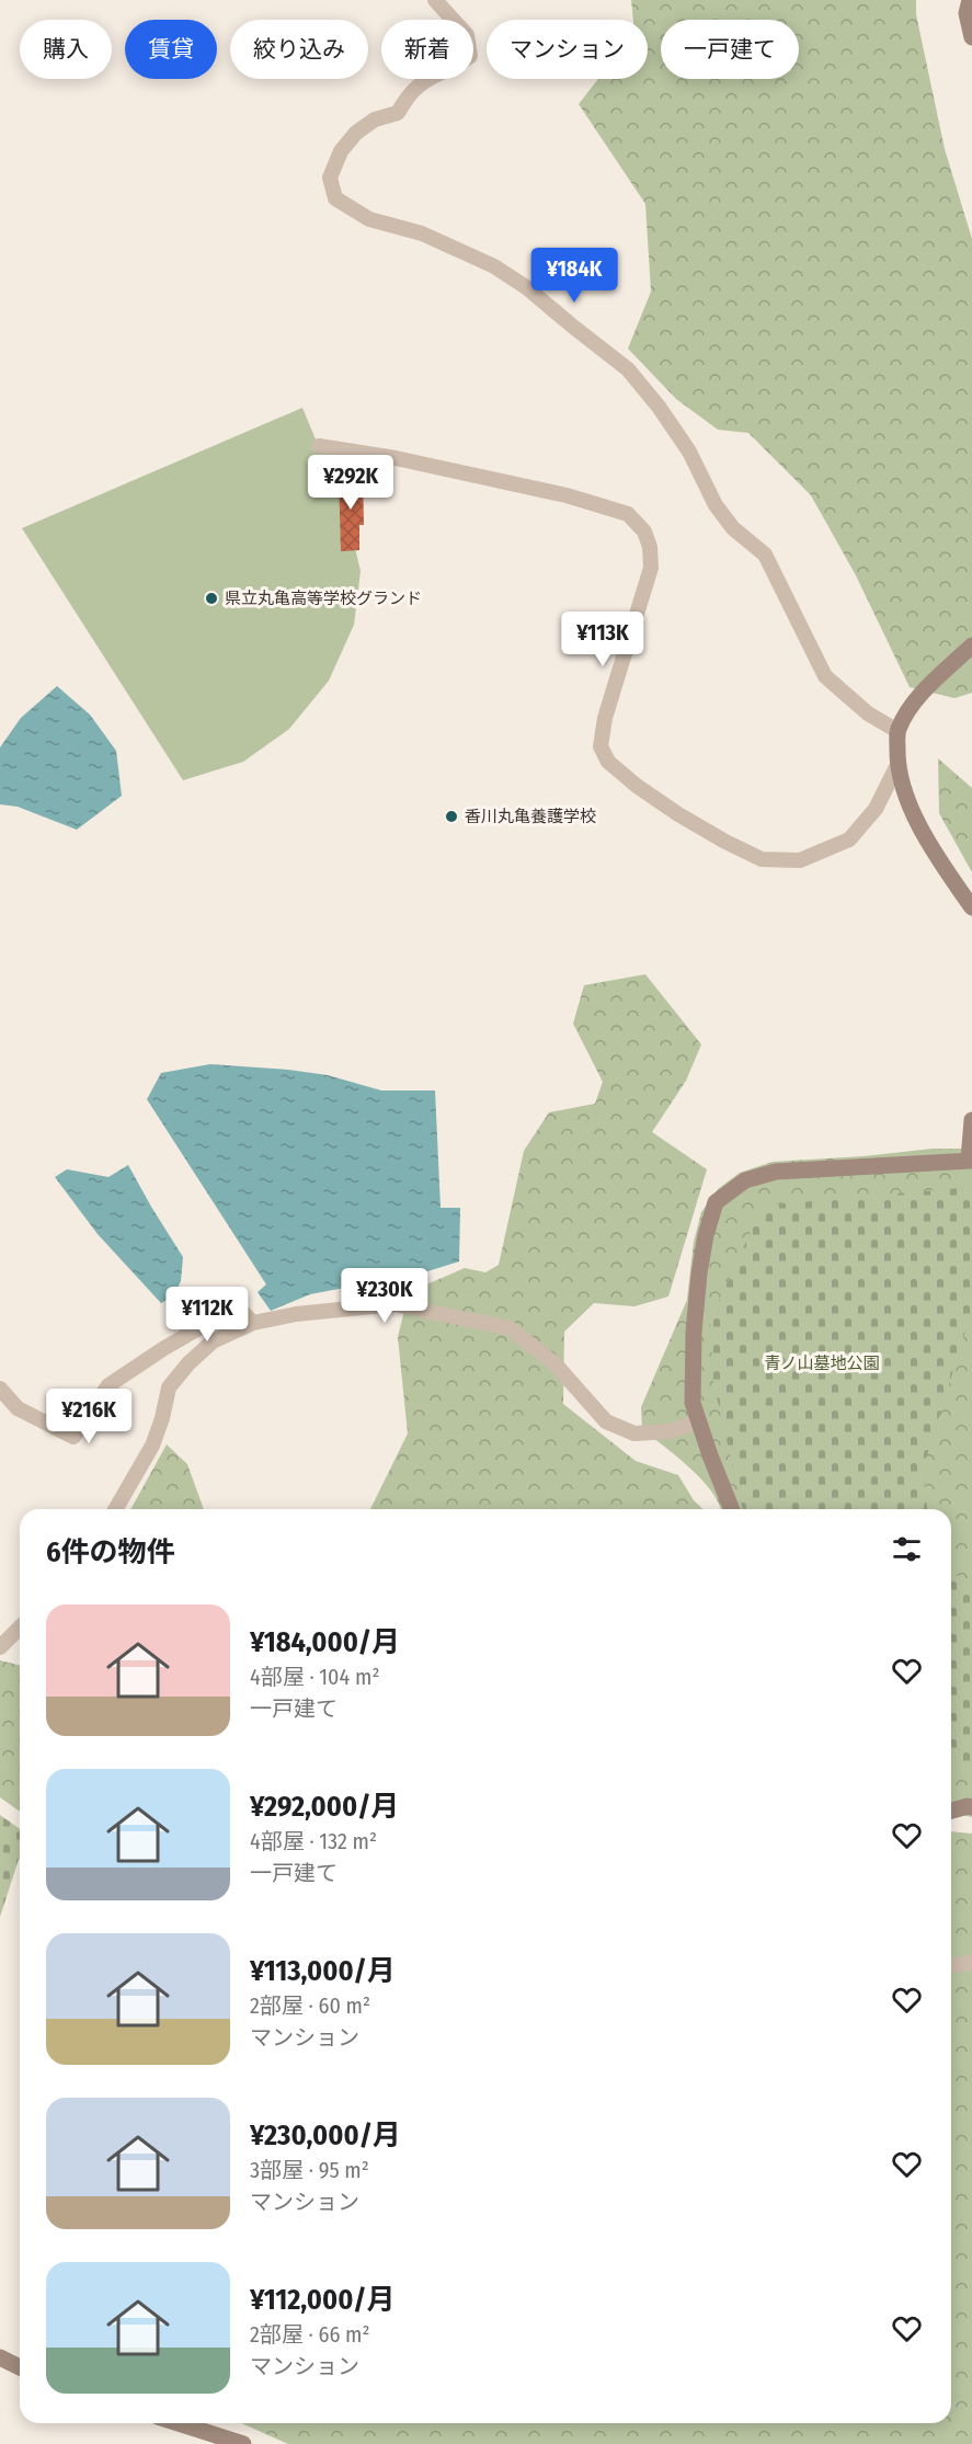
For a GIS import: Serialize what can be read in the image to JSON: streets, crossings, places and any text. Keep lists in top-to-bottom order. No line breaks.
{"parks":["青ノ山墓地公園"],"places":["県立丸亀高等学校グランド","香川丸亀養護学校"],"page":{"chip":["購入","賃貸","絞り込み","新着","マンション","一戸建て"],"price":["¥184K","¥292K","¥113K","¥230K","¥112K","¥216K"],"heading":"6件の物件","list":[{"name":"¥184,000/月","note":"4部屋 · 104 m² · 一戸建て"},{"name":"¥292,000/月","note":"4部屋 · 132 m² · 一戸建て"},{"name":"¥113,000/月","note":"2部屋 · 60 m² · マンション"},{"name":"¥230,000/月","note":"3部屋 · 95 m² · マンション"},{"name":"¥112,000/月","note":"2部屋 · 66 m² · マンション"}]}}
